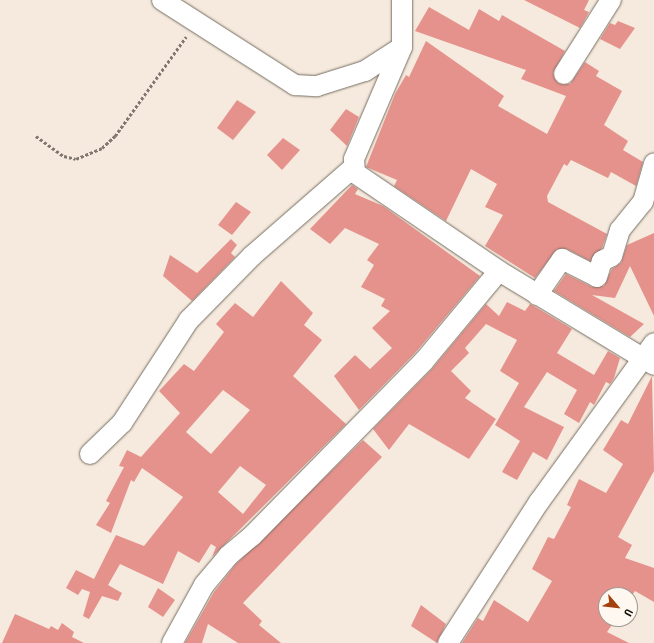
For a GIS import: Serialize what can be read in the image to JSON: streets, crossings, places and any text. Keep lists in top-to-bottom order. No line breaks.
{"north":"bottom right"}
